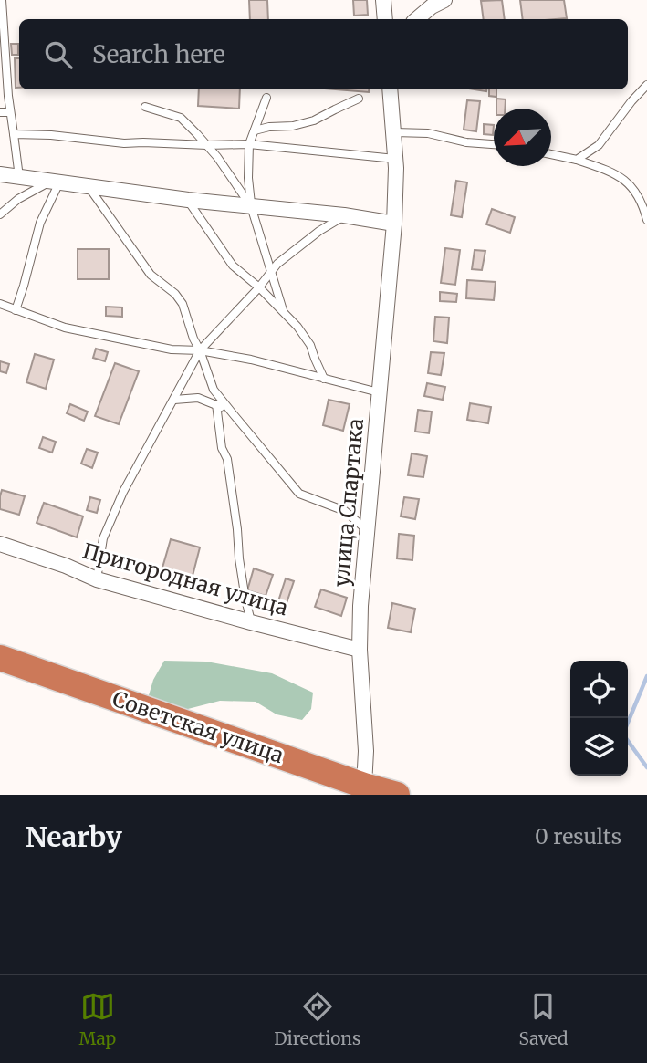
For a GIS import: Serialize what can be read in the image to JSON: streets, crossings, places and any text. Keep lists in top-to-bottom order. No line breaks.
{"streets":{"highway":["Советская улица"],"street":["улица Спартака","Пригородная улица"]},"crossings":[["улица Спартака","Пригородная улица"],["улица Спартака","Советская улица"]],"north":"bottom left","page":{"search":"Search here","heading":["Nearby","0 results"],"nav":["Map","Directions","Saved"]}}
